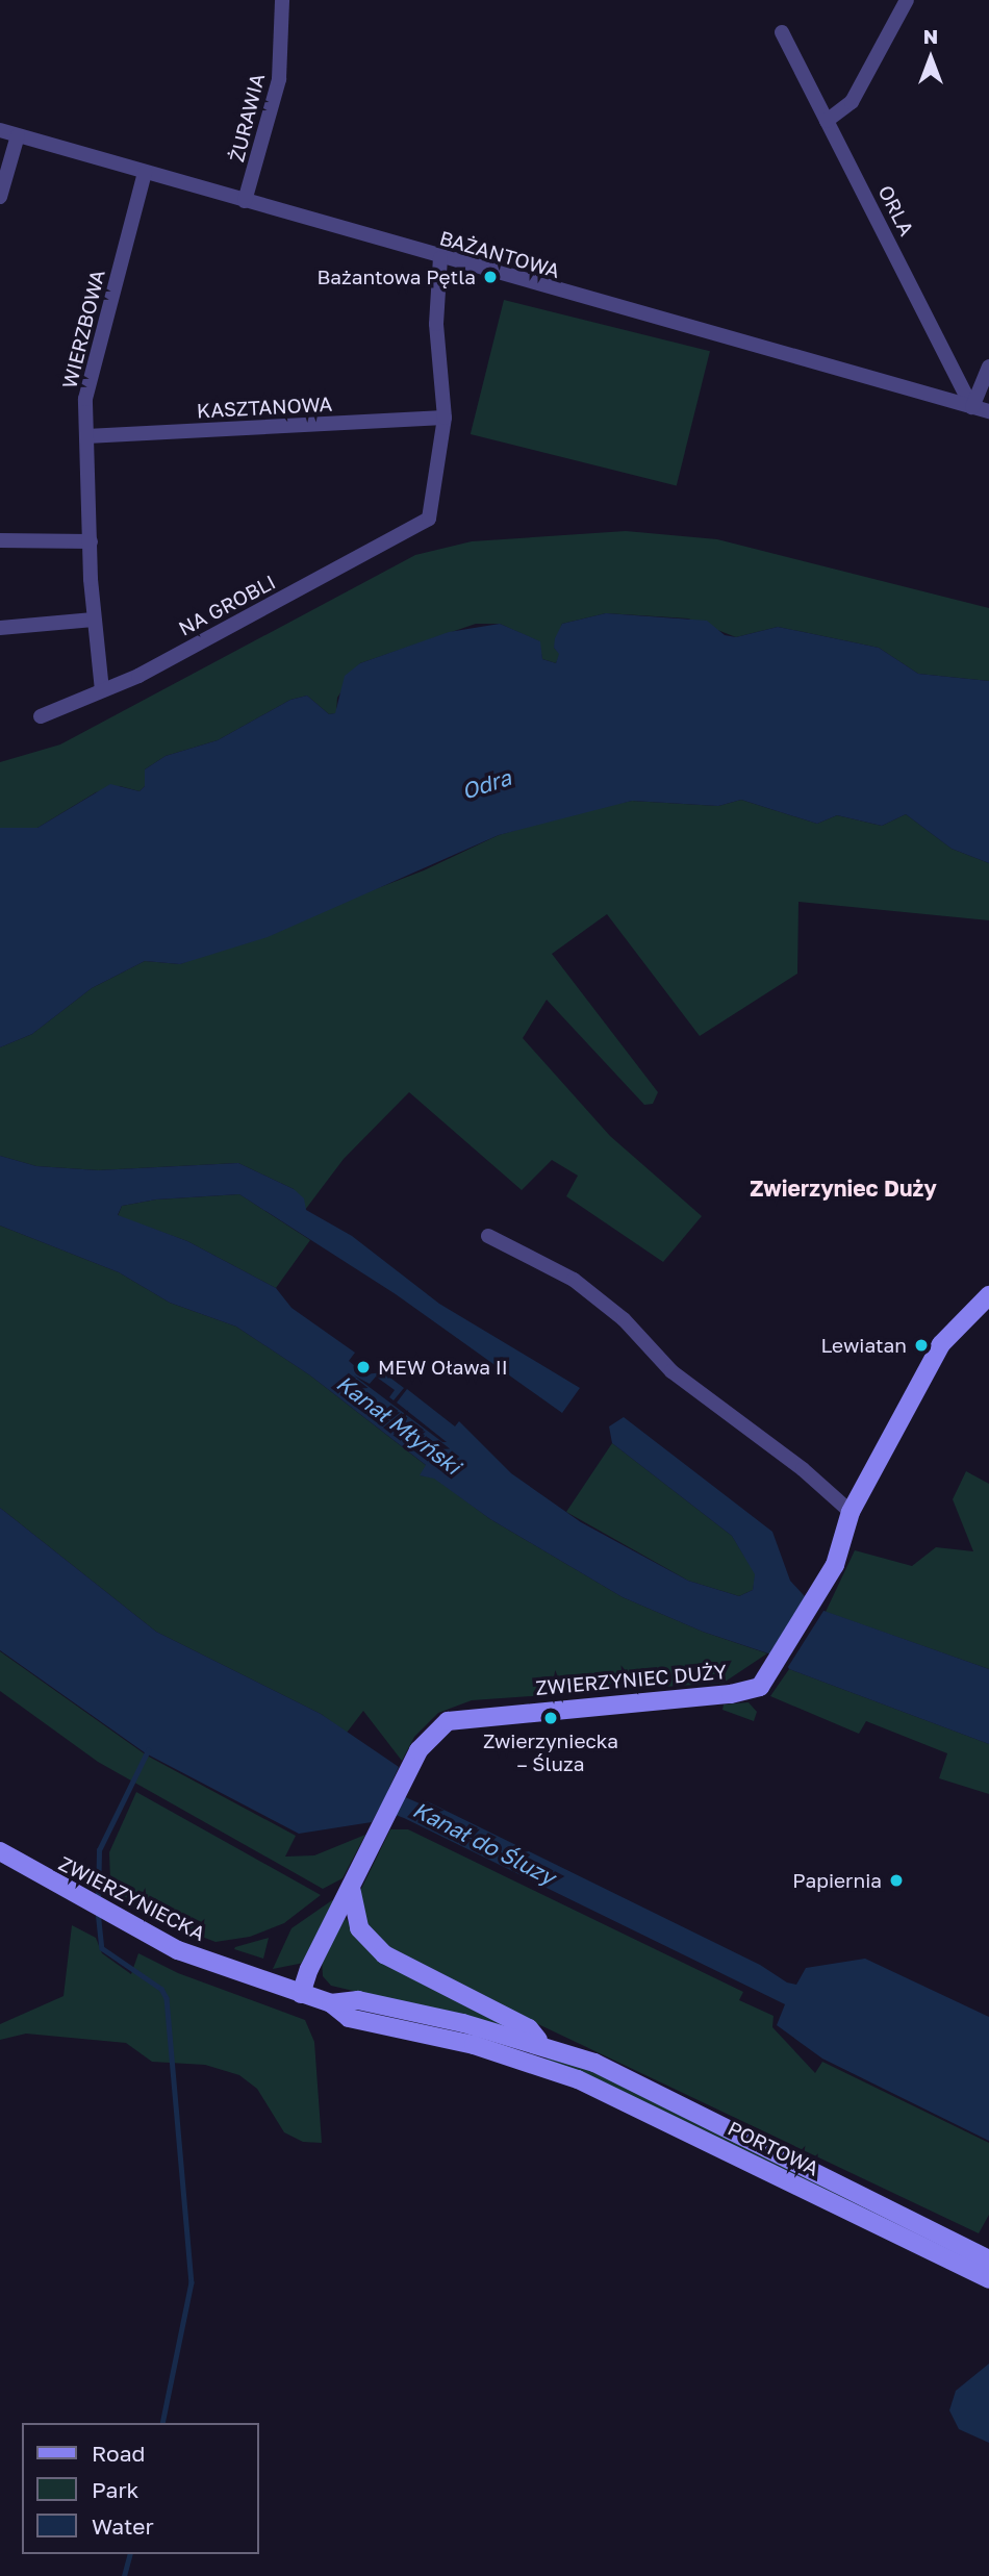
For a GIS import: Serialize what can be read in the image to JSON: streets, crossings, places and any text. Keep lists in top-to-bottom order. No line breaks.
{"streets":{"street":["ŻURAWIA","ORLA","BAŻANTOWA","WIERZBOWA","KASZTANOWA","NA GROBLI","ZWIERZYNIEC DUŻY","ZWIERZYNIECKA","PORTOWA"]},"crossings":[["ŻURAWIA","BAŻANTOWA"],["ORLA","BAŻANTOWA"],["BAŻANTOWA","WIERZBOWA"],["WIERZBOWA","KASZTANOWA"],["WIERZBOWA","NA GROBLI"],["KASZTANOWA","NA GROBLI"],["ZWIERZYNIEC DUŻY","ZWIERZYNIECKA"],["ZWIERZYNIECKA","PORTOWA"]],"districts":["Zwierzyniec Duży"],"water":["Odra","Kanał Młyński","Kanał do Śluzy"],"places":["Bażantowa Pętla","Lewiatan","MEW Oława II","Zwierzyniecka – Śluza","Papiernia"],"legend":["Road","Park","Water"],"north":"top"}
